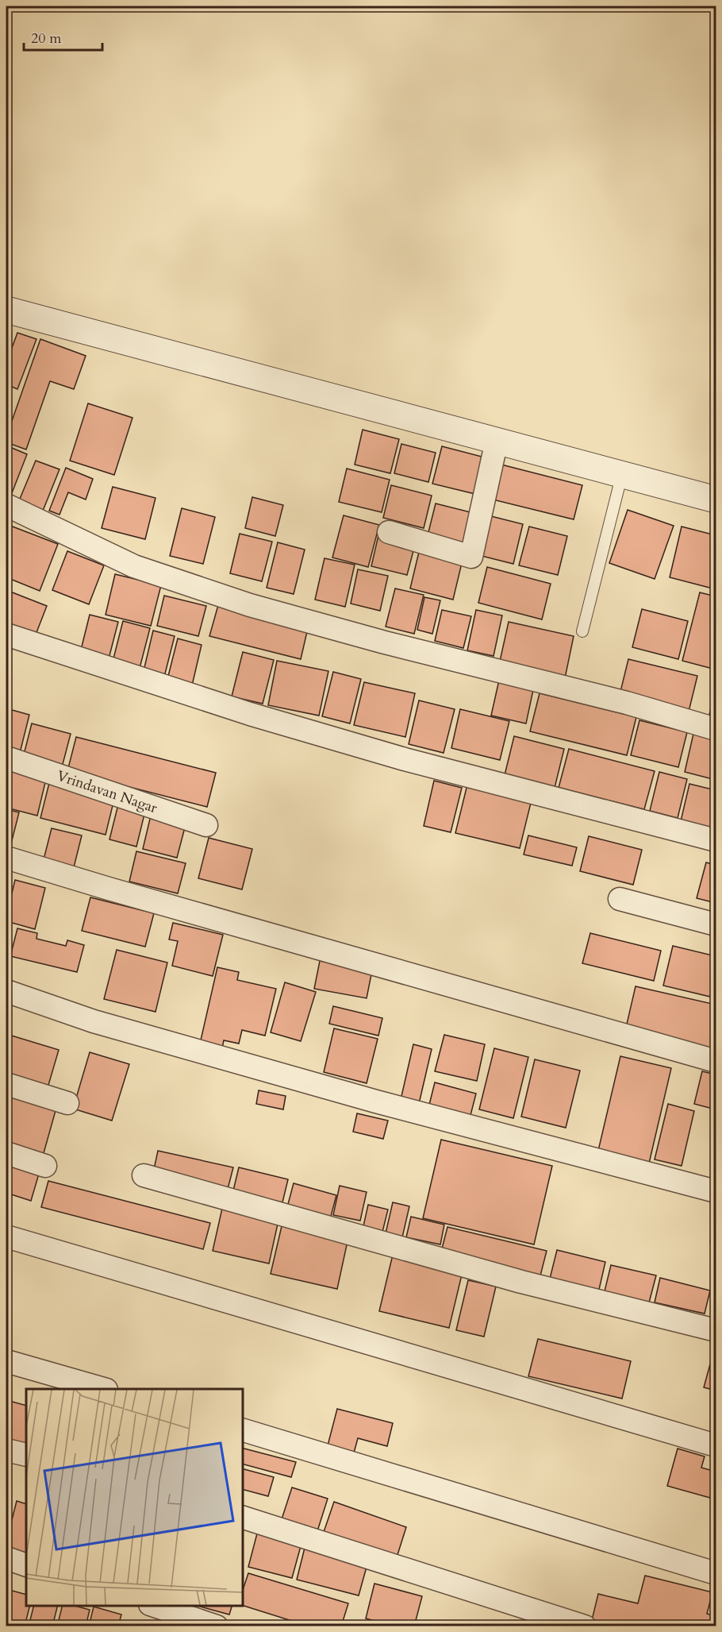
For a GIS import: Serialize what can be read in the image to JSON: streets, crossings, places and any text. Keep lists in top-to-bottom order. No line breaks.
{"streets":{"street":["Vrindavan Nagar"]},"scale_bar":"20 m"}
